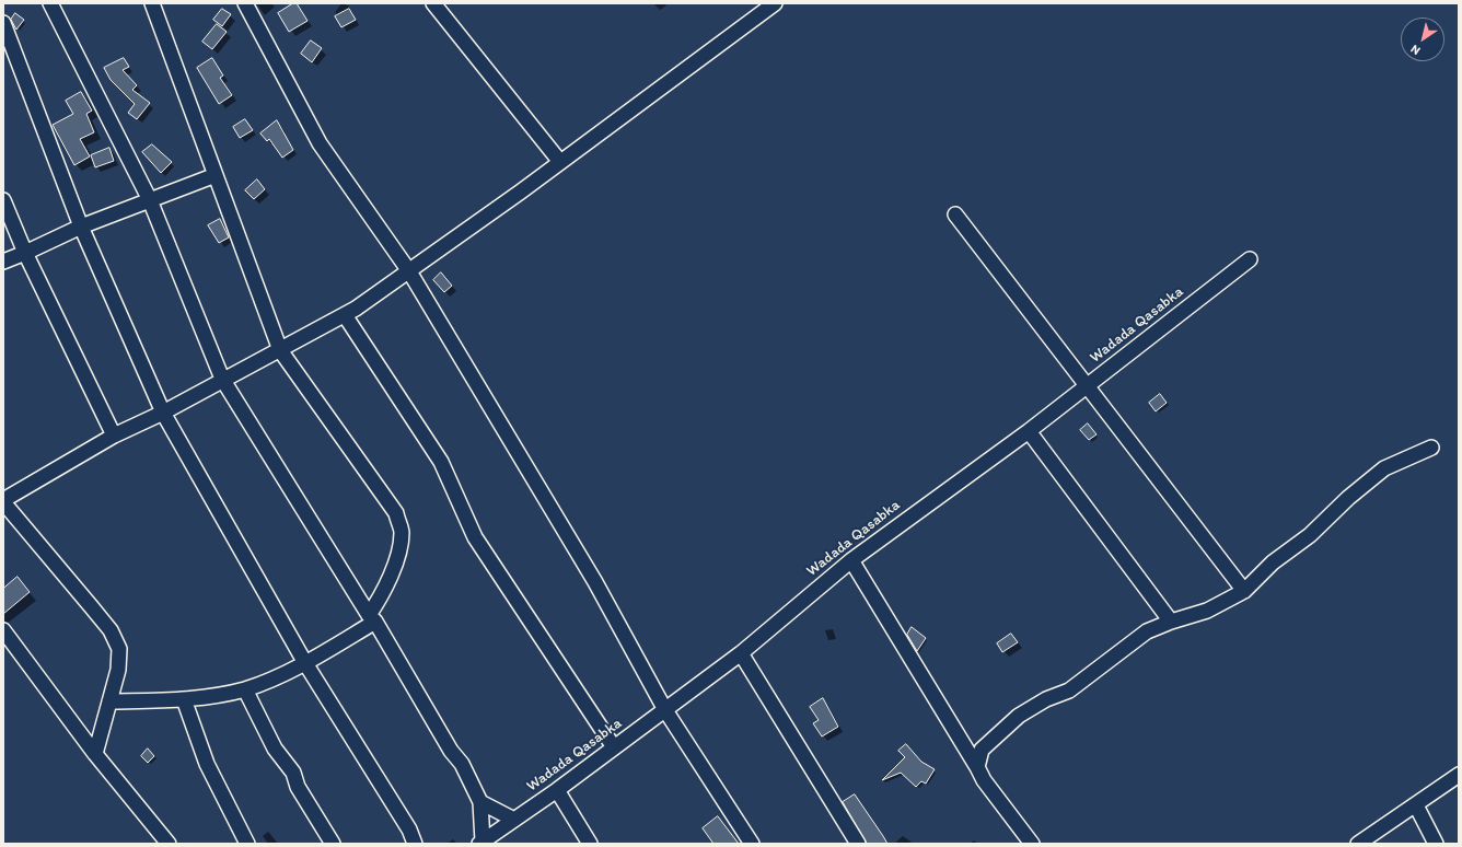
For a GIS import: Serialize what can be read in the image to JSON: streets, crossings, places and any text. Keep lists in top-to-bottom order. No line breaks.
{"streets":{"street":["Wadada Qasabka"]},"north":"bottom left"}
